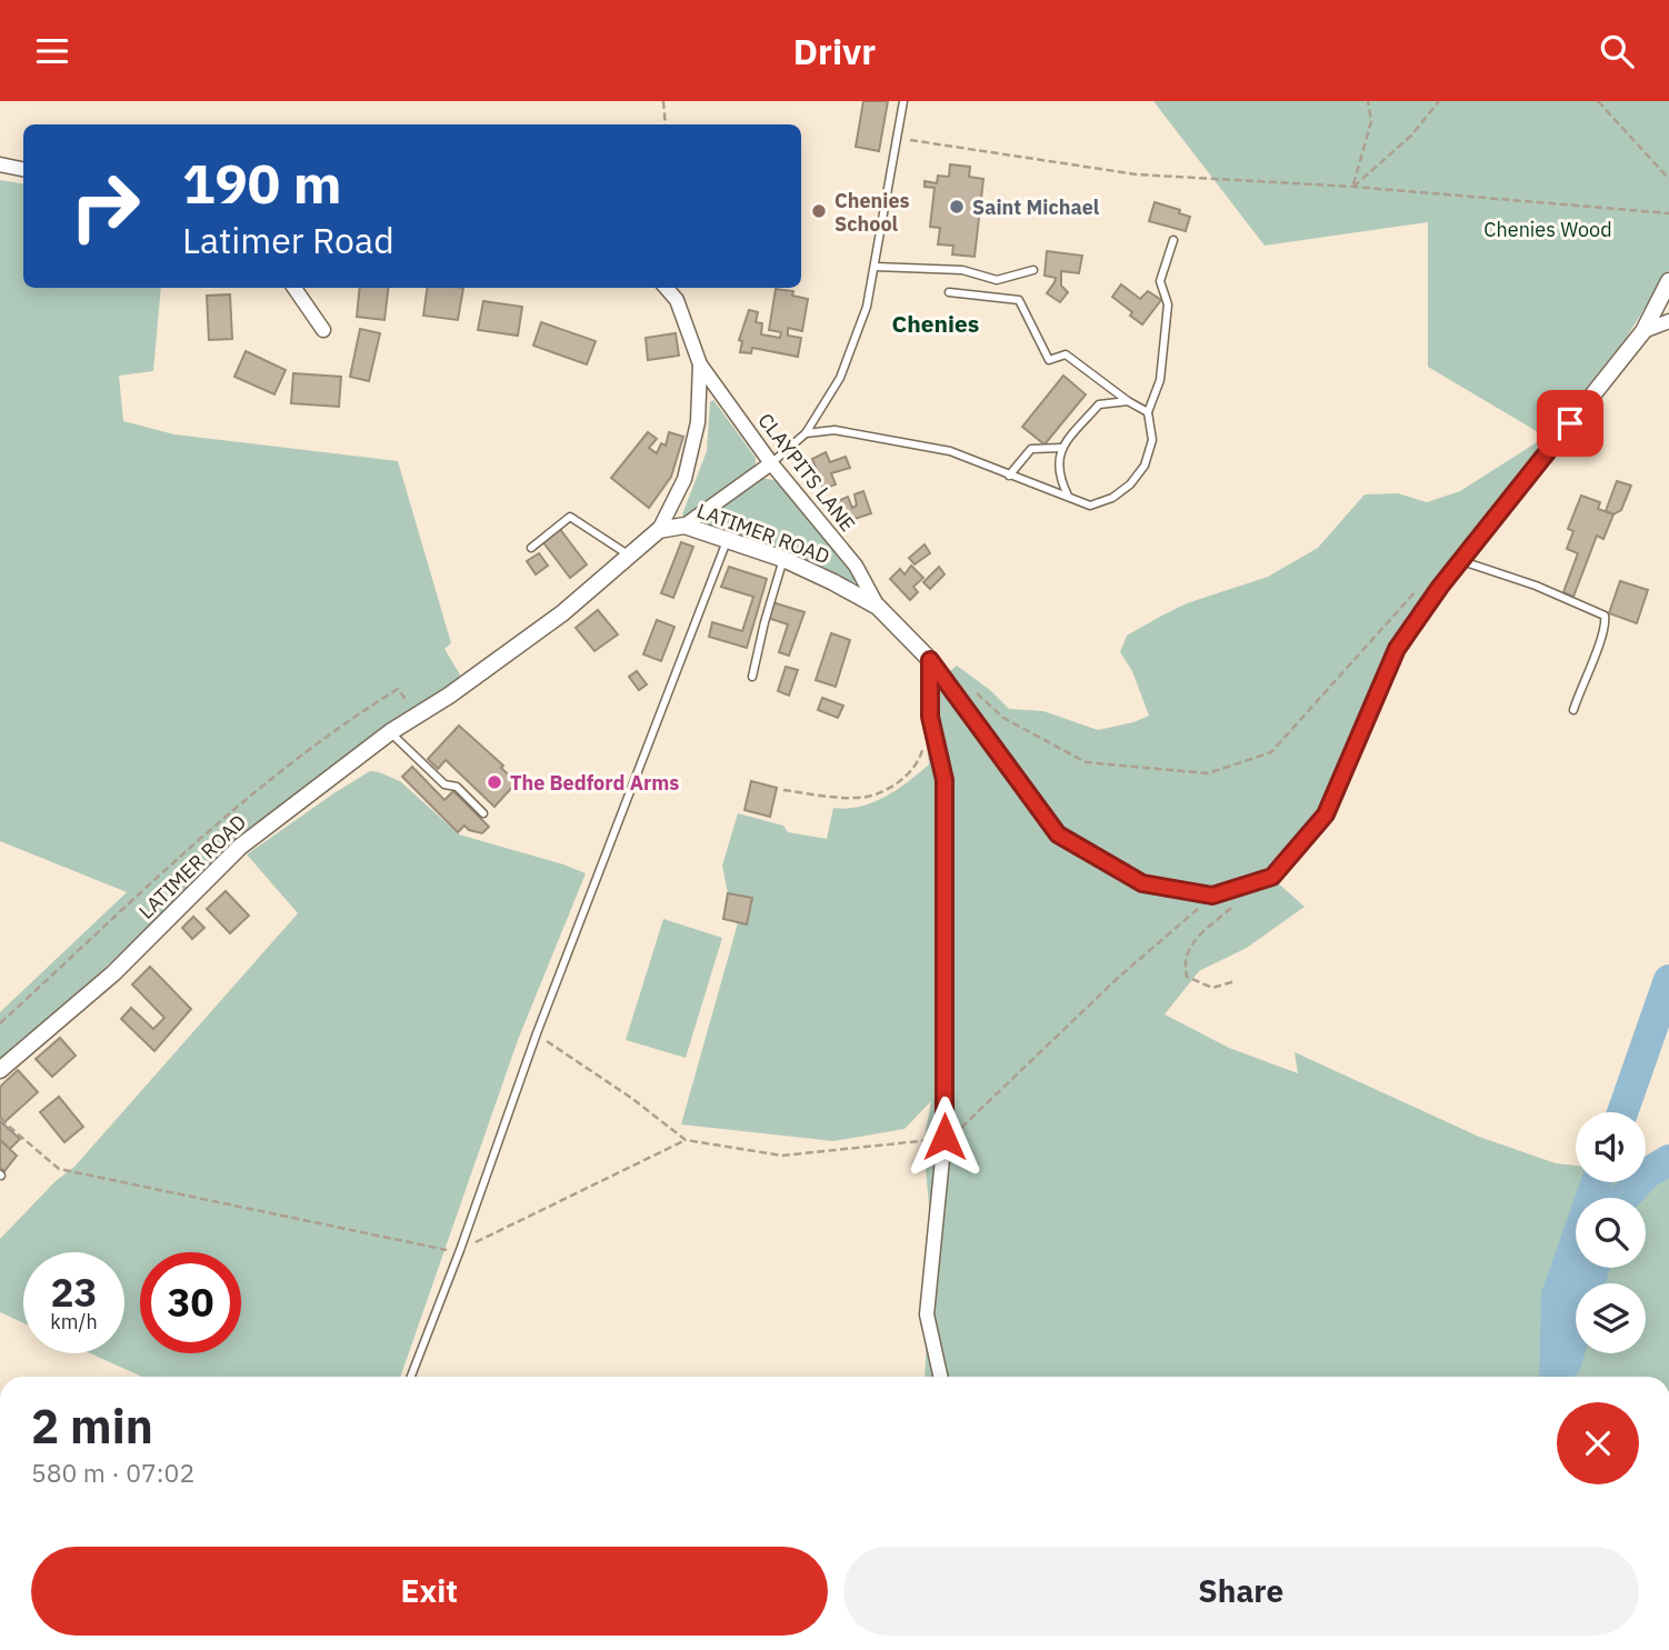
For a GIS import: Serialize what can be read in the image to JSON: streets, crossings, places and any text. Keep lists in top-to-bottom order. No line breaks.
{"streets":{"street":["CLAYPITS LANE","LATIMER ROAD"]},"crossings":[["CLAYPITS LANE","LATIMER ROAD"]],"districts":["Chenies"],"parks":["Chenies Wood"],"places":["Saint Michael","Chenies School","The Bedford Arms"],"page":{"header":"Drivr","turn":["190 m","Latimer Road"],"speed":"23 km/h","limit":"30","heading":["2 min","580 m · 07:02"],"buttons":["Exit","Share"]}}
